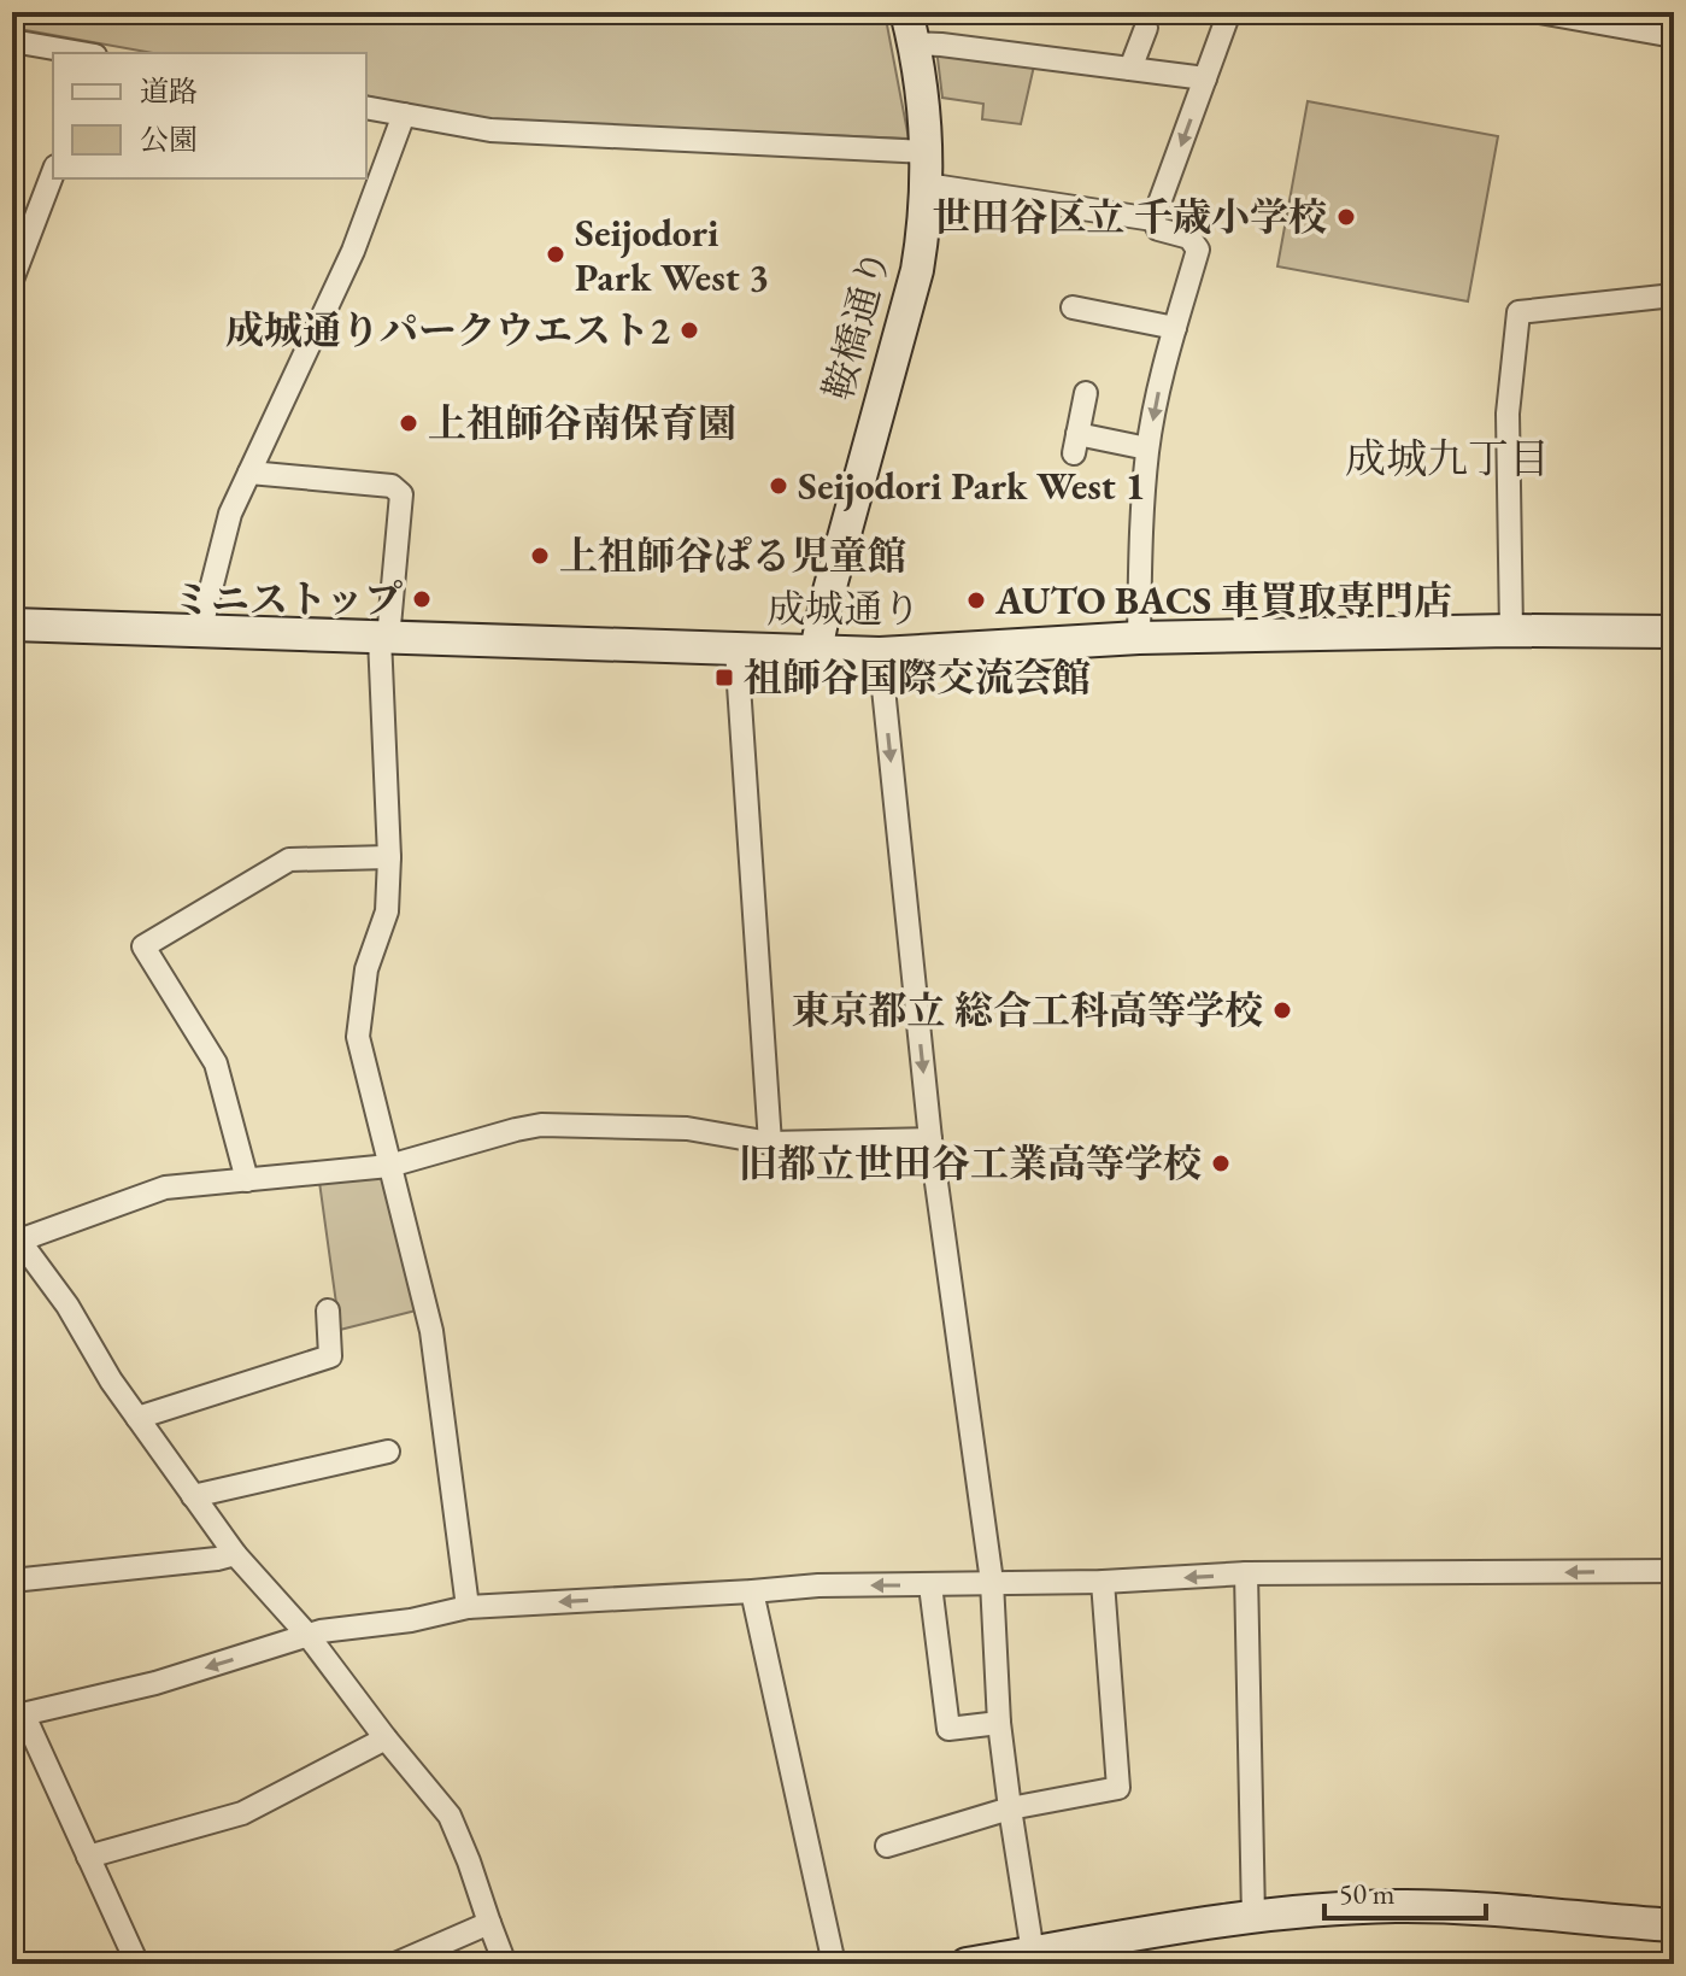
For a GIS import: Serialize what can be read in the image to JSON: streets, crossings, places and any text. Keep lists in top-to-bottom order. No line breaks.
{"streets":{"street":["鞍橋通り","成城通り"]},"crossings":[["鞍橋通り","成城通り"]],"districts":["成城九丁目"],"places":{"other":["世田谷区立 千歳小学校","Seijodori Park West 3","成城通りパークウエスト2","上祖師谷南保育園","Seijodori Park West 1","上祖師谷ぱる児童館","ミニストップ","AUTO BACS 車買取専門店","東京都立 総合工科高等学校","旧都立世田谷工業高等学校"],"transit":["祖師谷国際交流会館"]},"legend":["道路","公園"],"scale_bar":"50 m"}
